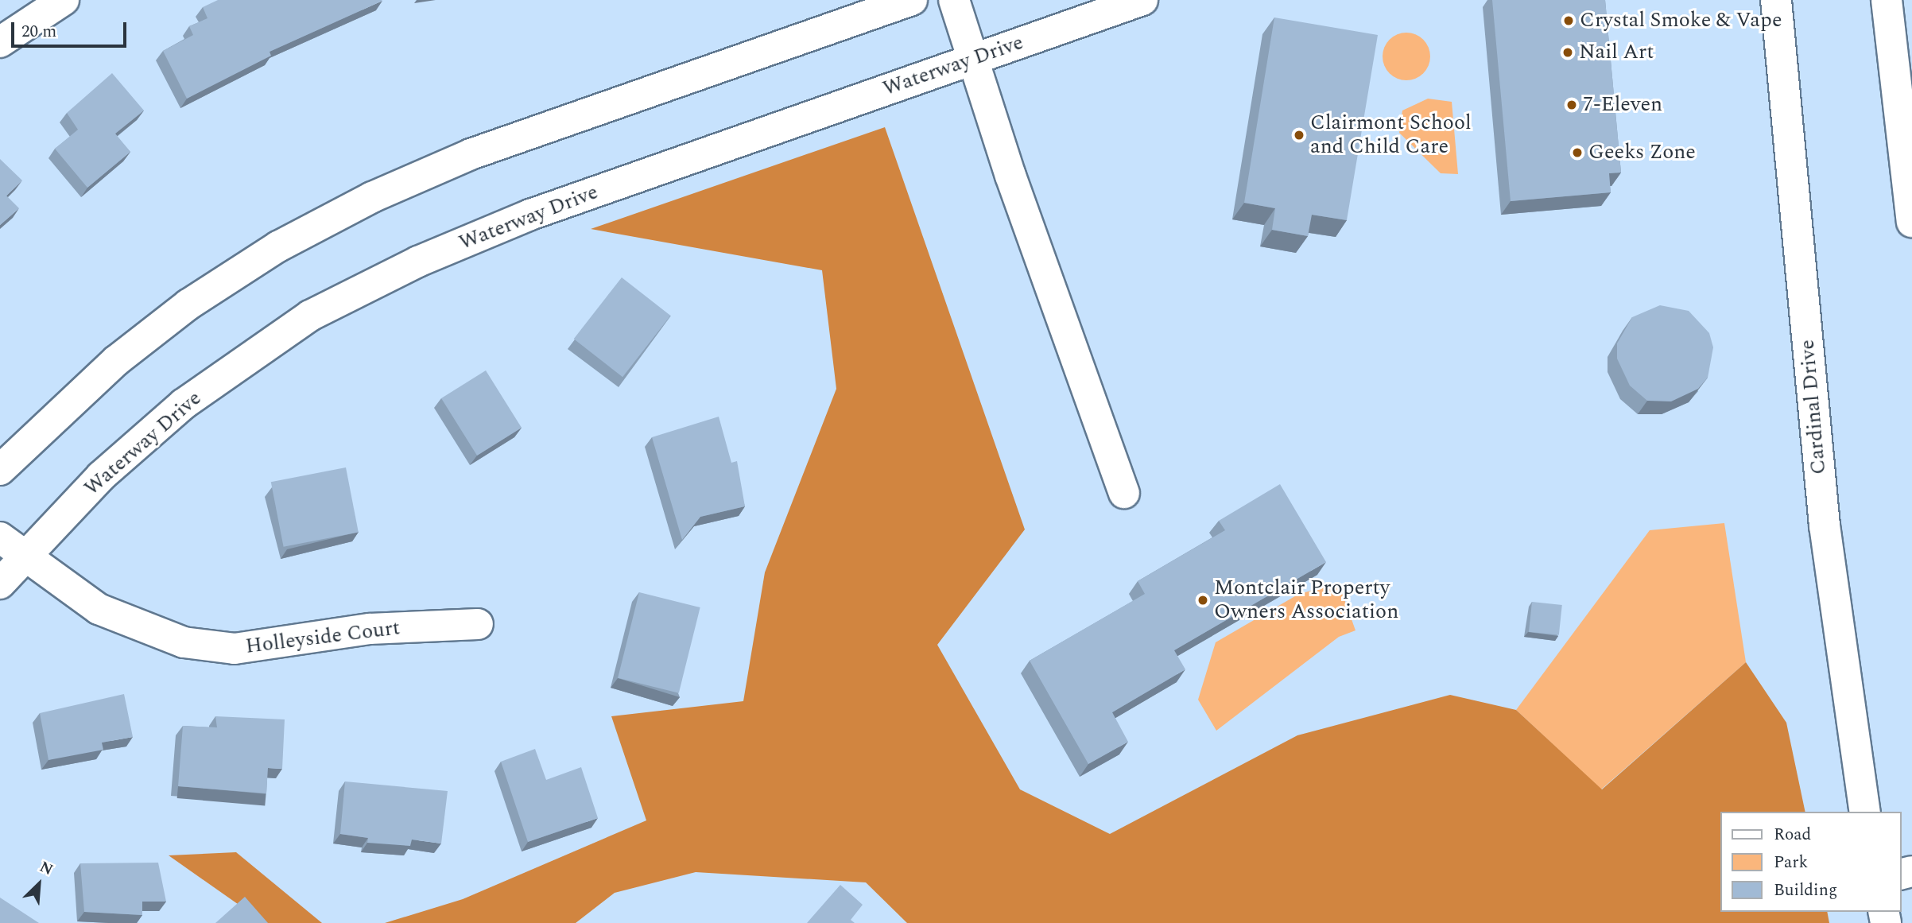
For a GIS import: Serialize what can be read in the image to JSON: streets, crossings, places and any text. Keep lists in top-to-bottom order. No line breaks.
{"streets":{"main road":["Waterway Drive","Cardinal Drive","Holleyside Court"]},"crossings":[["Waterway Drive","Holleyside Court"]],"places":["Crystal Smoke & Vape","Nail Art","7-Eleven","Clairmont School and Child Care","Geeks Zone","Montclair Property Owners Association"],"legend":["Road","Park","Building"],"scale_bar":"20 m","north":"top right"}
